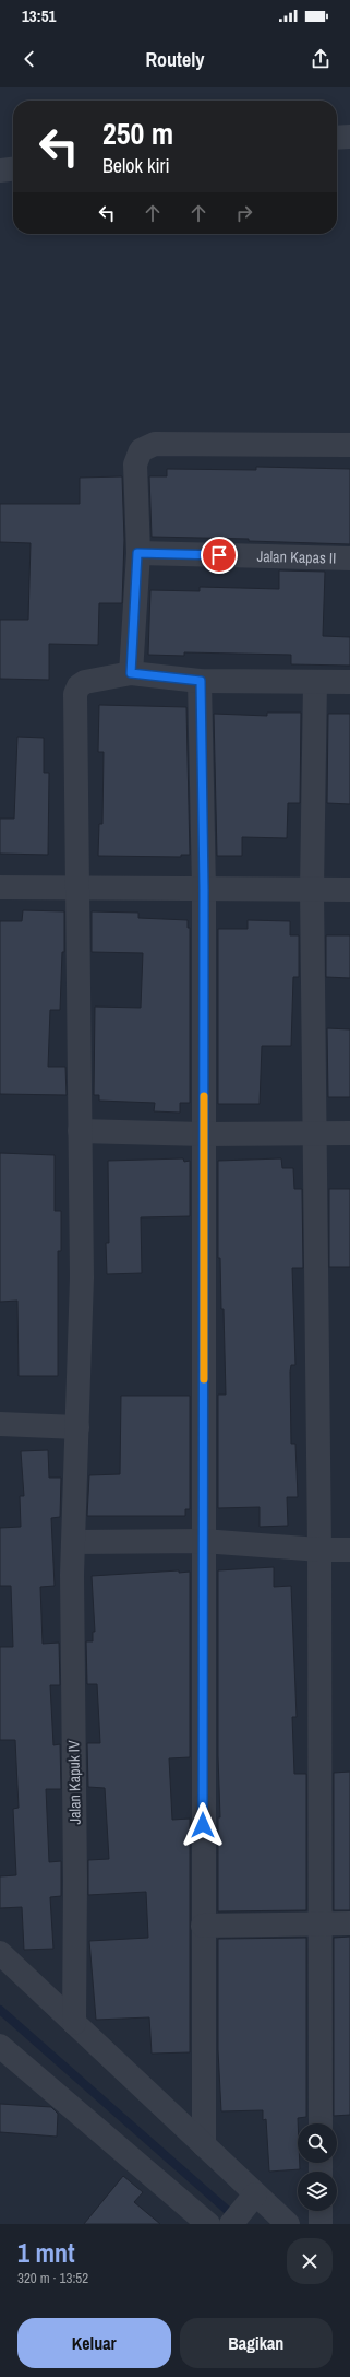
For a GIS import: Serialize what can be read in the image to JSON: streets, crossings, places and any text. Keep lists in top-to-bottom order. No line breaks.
{"streets":{"street":["Jalan Kapas II","Jalan Kapuk IV"]},"page":{"status":"13:51","header":"Routely","turn":["250 m","Belok kiri"],"heading":["1 mnt","320 m · 13:52"],"buttons":["Keluar","Bagikan"]}}
